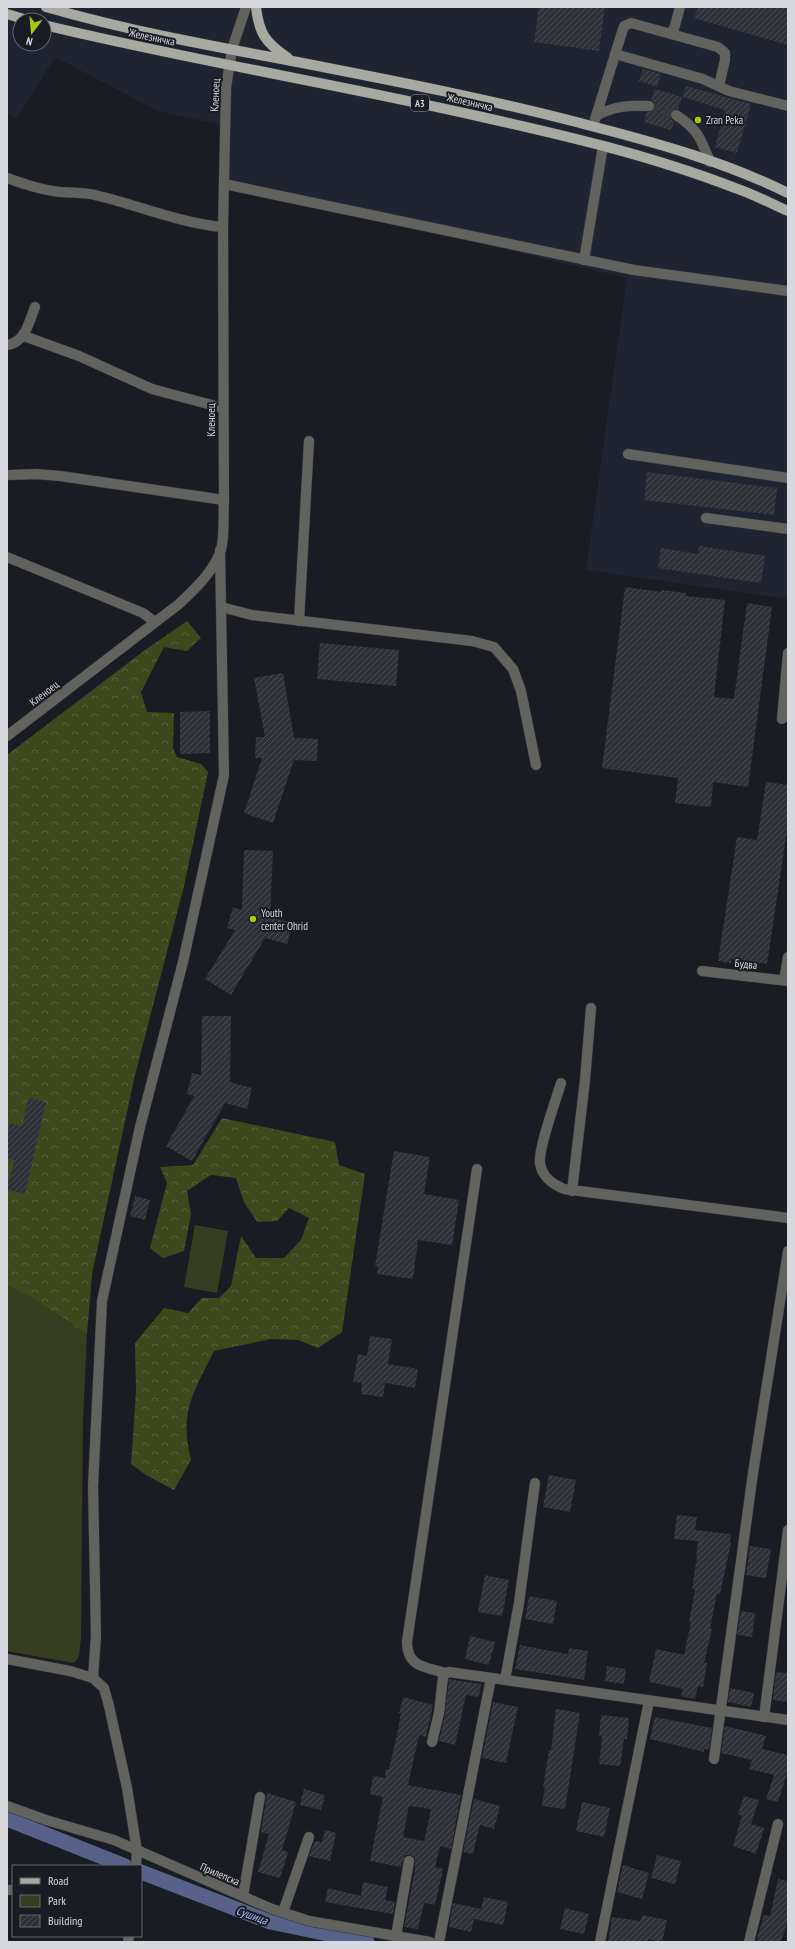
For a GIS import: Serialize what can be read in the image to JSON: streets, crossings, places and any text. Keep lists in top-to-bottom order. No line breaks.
{"streets":{"main road":["Железничка","A3"],"street":["Кленоец","Будва","Прилепска"]},"crossings":[["Железничка","Кленоец"]],"water":["Сушица"],"places":["Zran Peka","Youth center Ohrid"],"legend":["Road","Park","Building"],"north":"bottom"}
